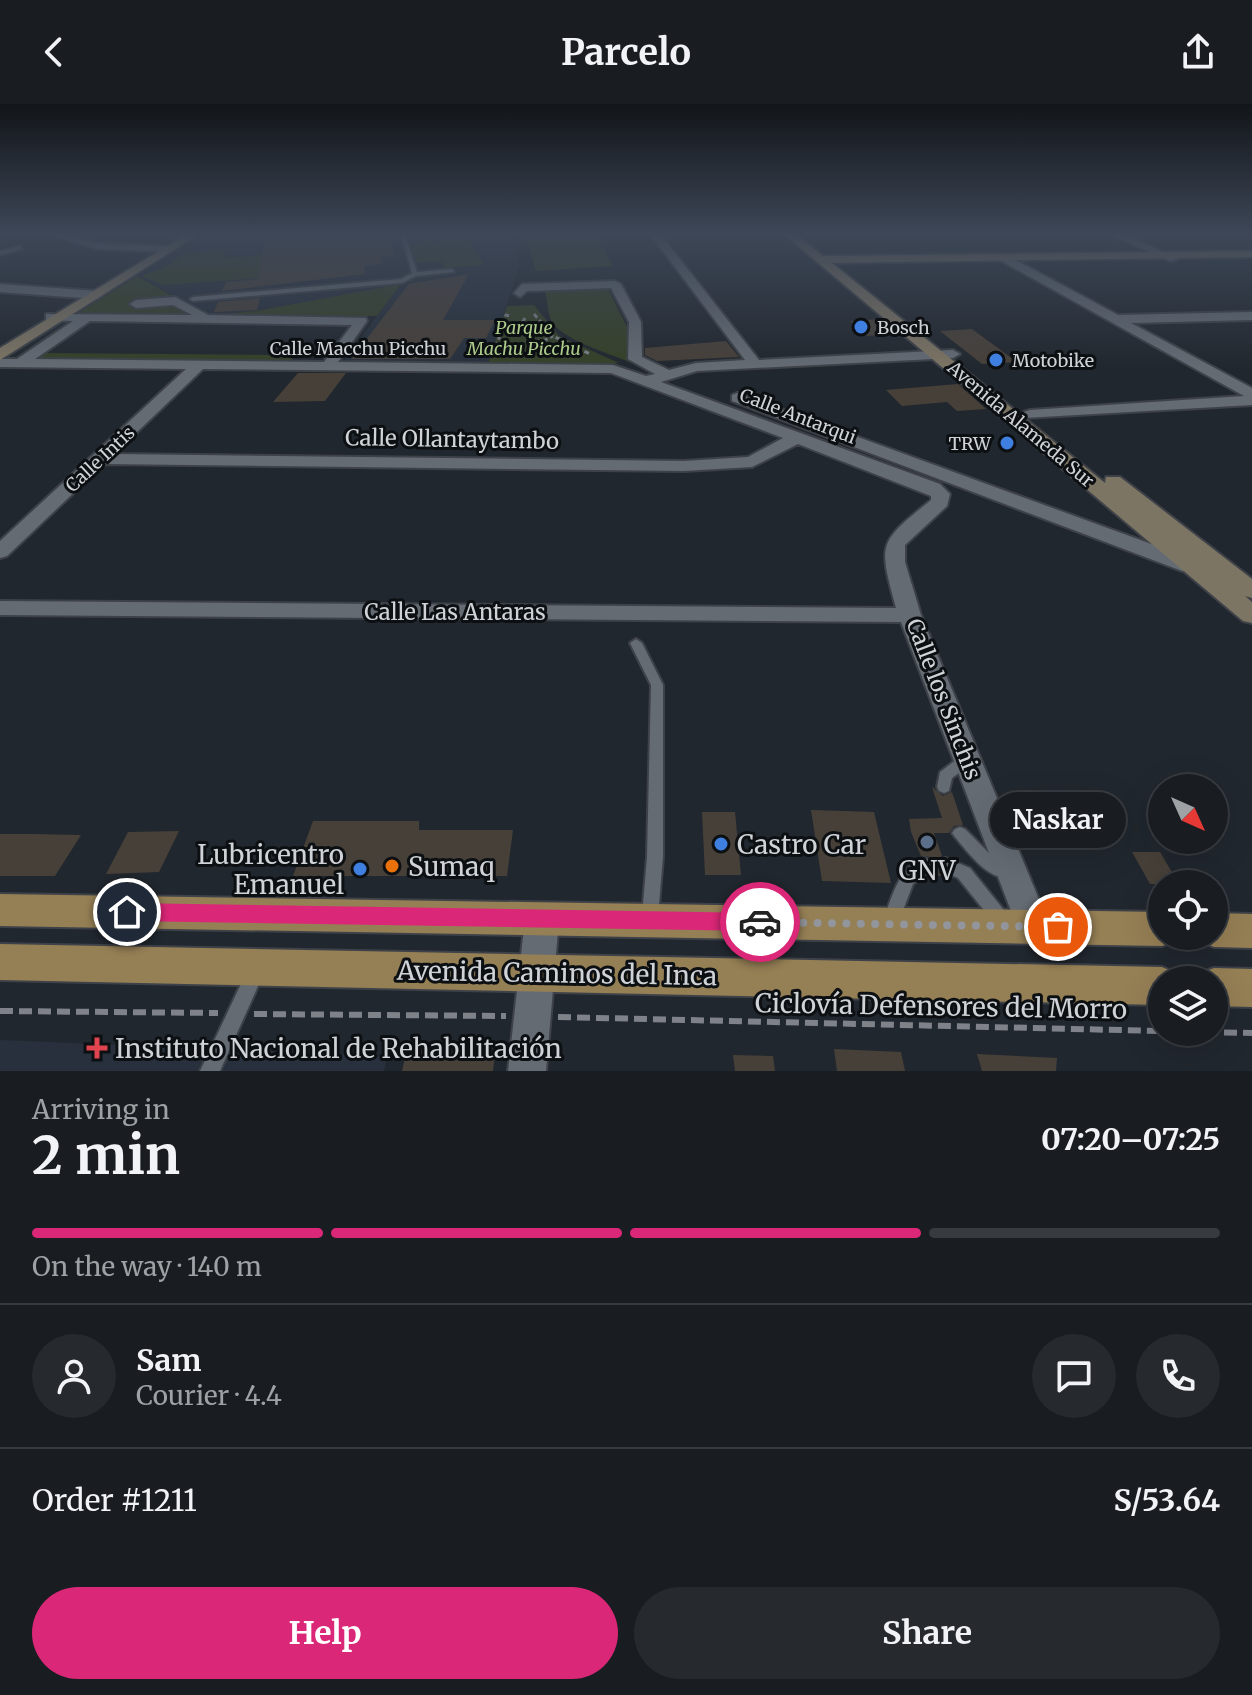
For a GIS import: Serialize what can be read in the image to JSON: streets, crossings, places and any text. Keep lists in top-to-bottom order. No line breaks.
{"streets":{"main road":["Avenida Alameda Sur","Avenida Caminos del Inca"],"street":["Calle Macchu Picchu","Calle Antarqui","Calle Ollantaytambo","Calle Intis","Calle Las Antaras","Calle los Sinchis"],"path":["Ciclovía Defensores del Morro"]},"crossings":[["Calle Macchu Picchu","Calle Antarqui"],["Calle Macchu Picchu","Calle Intis"],["Calle Antarqui","Calle Ollantaytambo"],["Calle Antarqui","Calle los Sinchis"],["Calle Ollantaytambo","Calle Intis"],["Calle Las Antaras","Calle los Sinchis"]],"parks":["Parque Machu Picchu"],"places":{"other":["Bosch","Motobike","TRW","GNV","Castro Car","Sumaq","Lubricentro Emanuel","Naskar"],"health":["Instituto Nacional de Rehabilitación"]},"north":"bottom right","page":{"header":"Parcelo","bubble":"Naskar","heading":["2 min","Arriving in","07:20–07:25"],"panel":["Sam","Courier · 4.4","Order #1211","S/53.64"],"bar":"On the way · 140 m","buttons":["Help","Share"]}}
